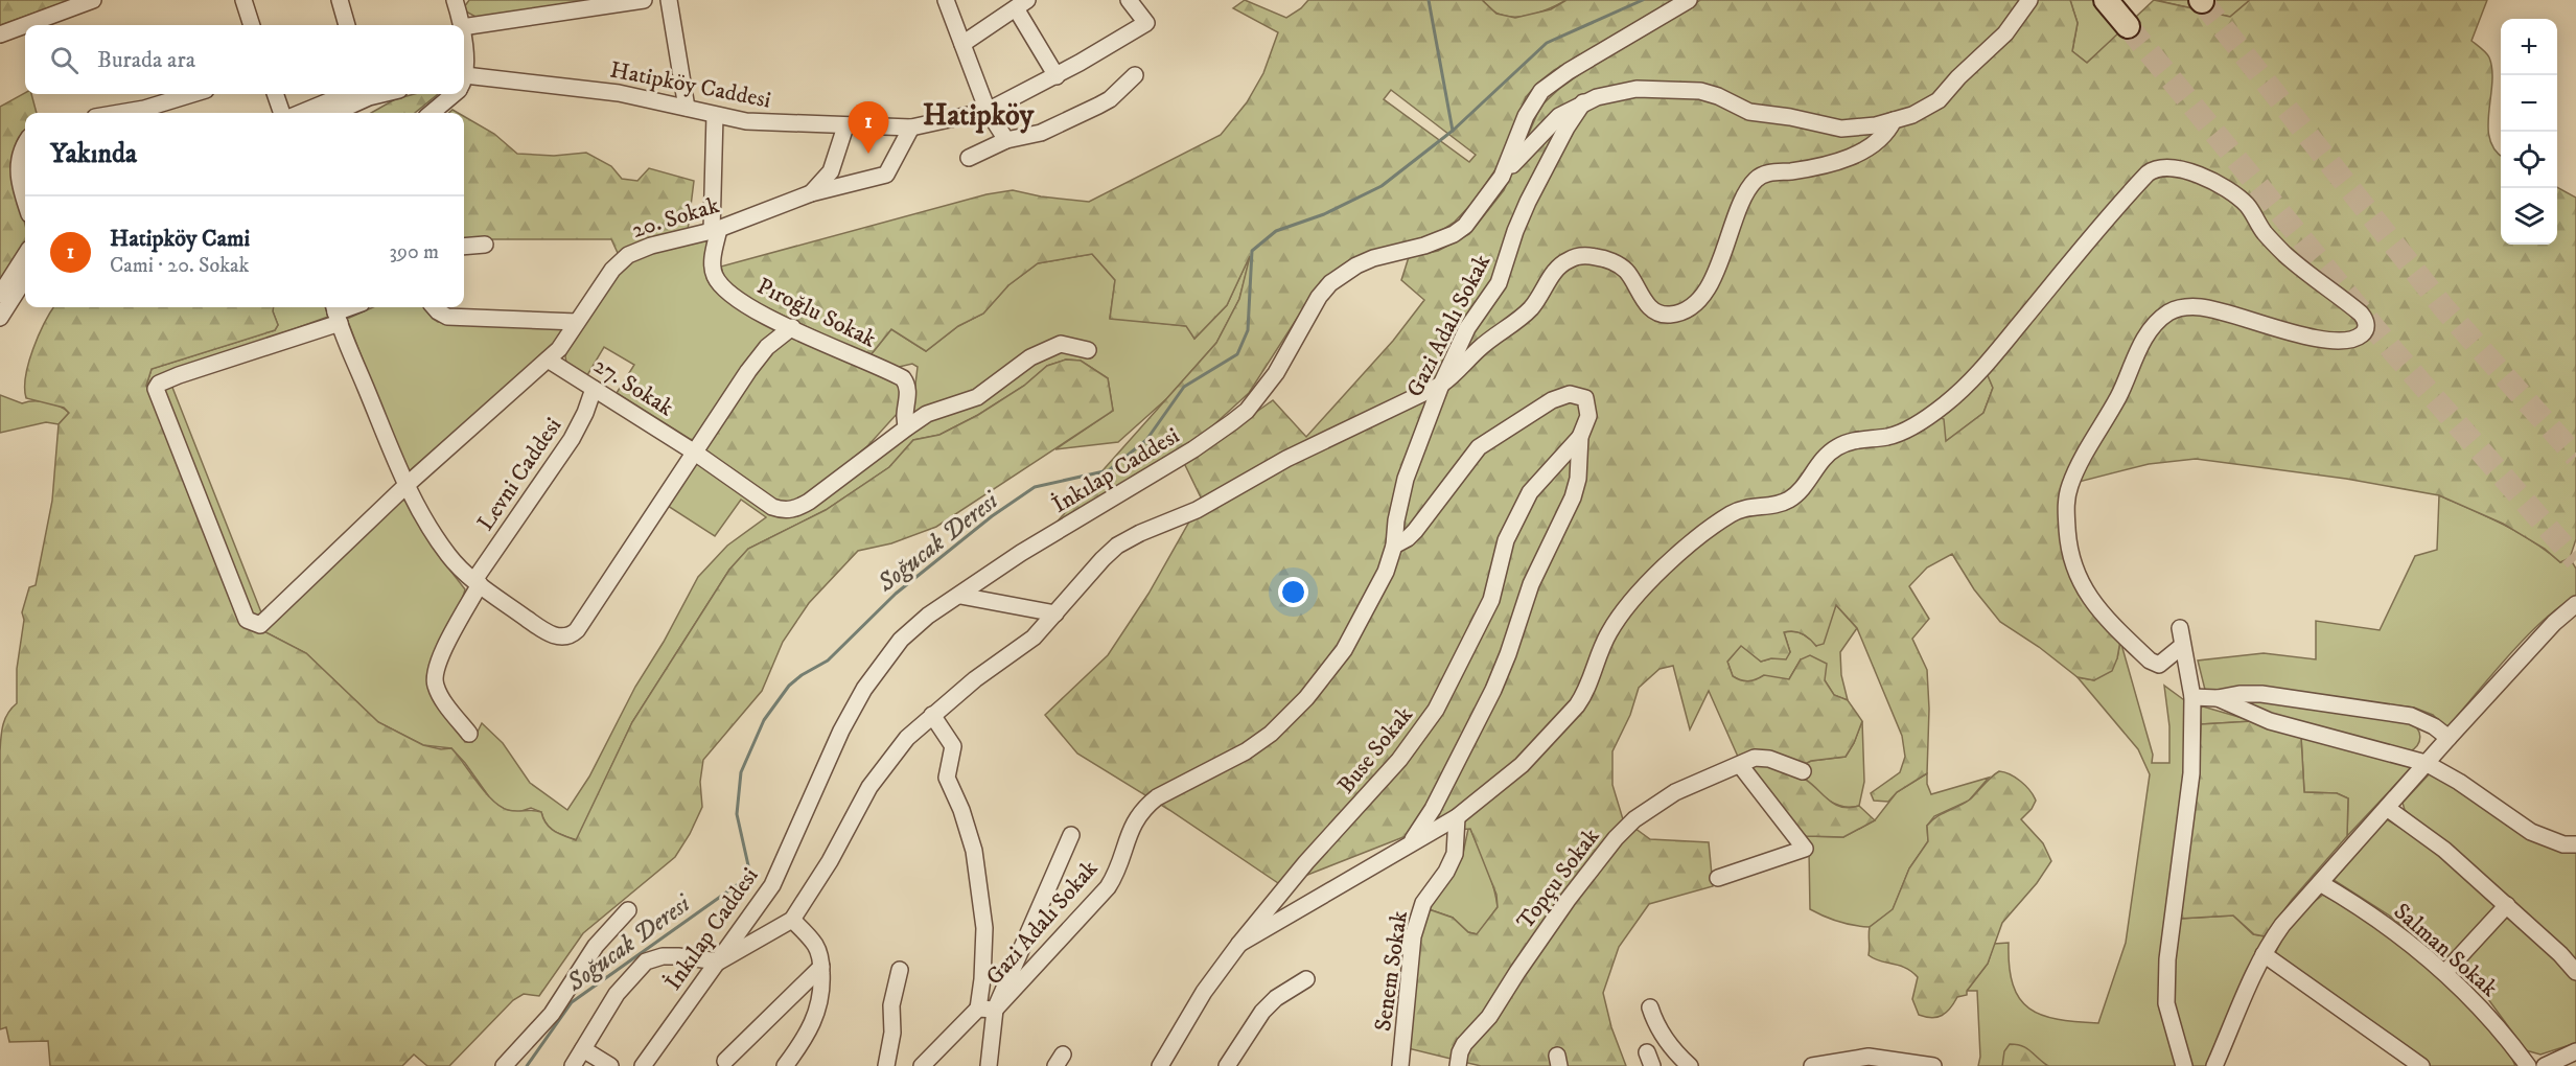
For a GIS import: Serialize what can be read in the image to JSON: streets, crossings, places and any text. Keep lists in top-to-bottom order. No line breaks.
{"streets":{"street":["Hatipköy Caddesi","20. Sokak","Pıroğlu Sokak","Gazi Adalı Sokak","27. Sokak","İnkılap Caddesi","Levni Caddesi","Buse Sokak","Topçu Sokak","Salman Sokak","Senem Sokak"]},"crossings":[["Hatipköy Caddesi","20. Sokak"],["Hatipköy Caddesi","Pıroğlu Sokak"],["20. Sokak","Pıroğlu Sokak"],["20. Sokak","27. Sokak"],["Pıroğlu Sokak","27. Sokak"],["27. Sokak","Levni Caddesi"]],"districts":["Hatipköy"],"water":["Soğucak Deresi"],"page":{"map_buttons":["+","−"],"search":"Burada ara","pins":"1","heading":"Yakında","list":[{"mark":"1","name":"Hatipköy Cami","note":"Cami · 20. Sokak","value":"390 m"}]}}
